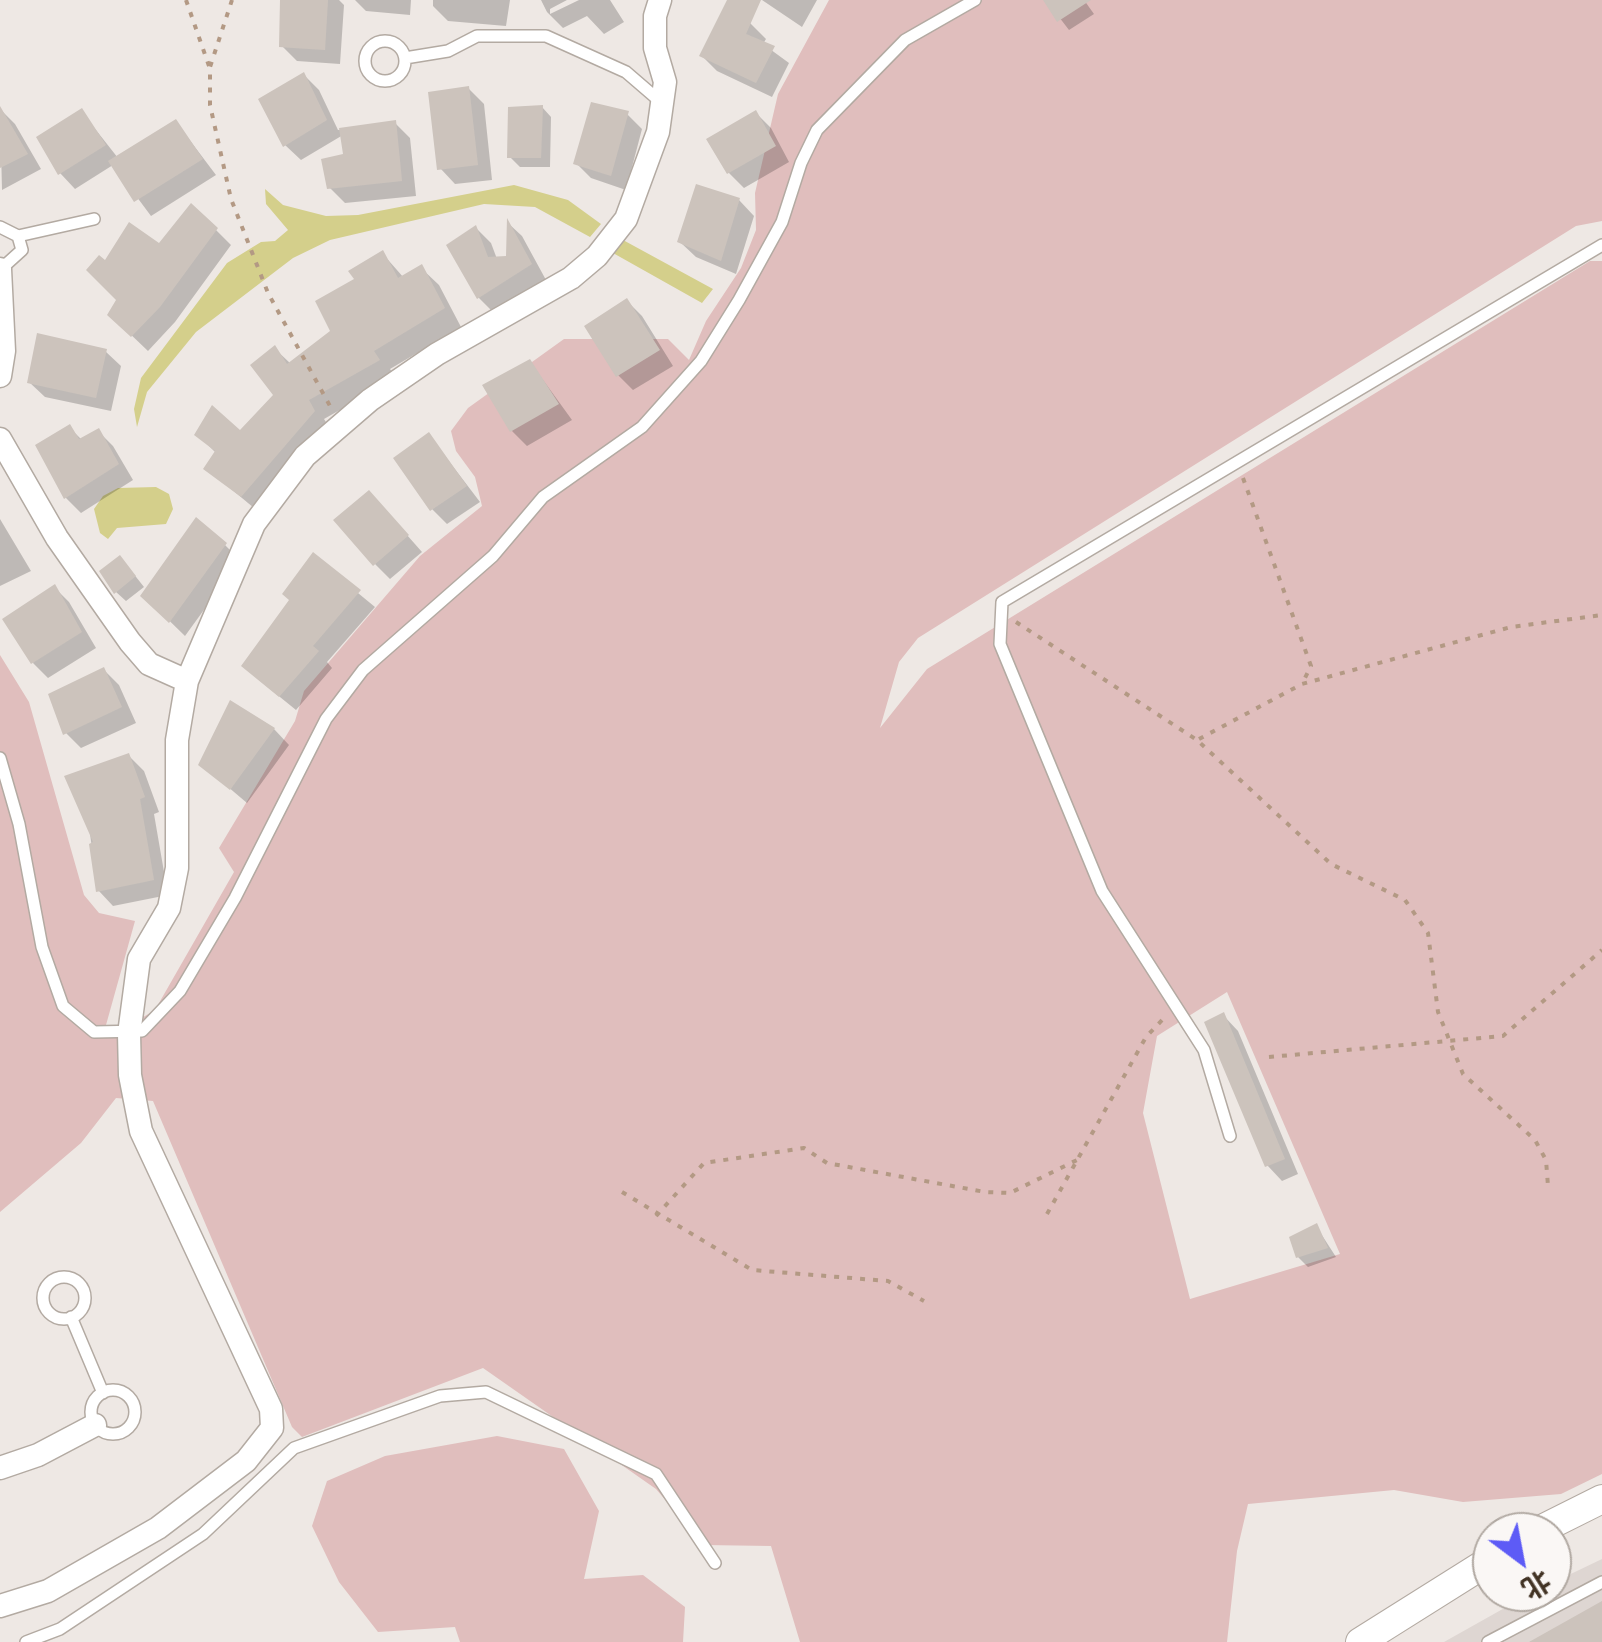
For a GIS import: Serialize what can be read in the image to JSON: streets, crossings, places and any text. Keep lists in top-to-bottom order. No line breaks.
{"north":"bottom right"}
